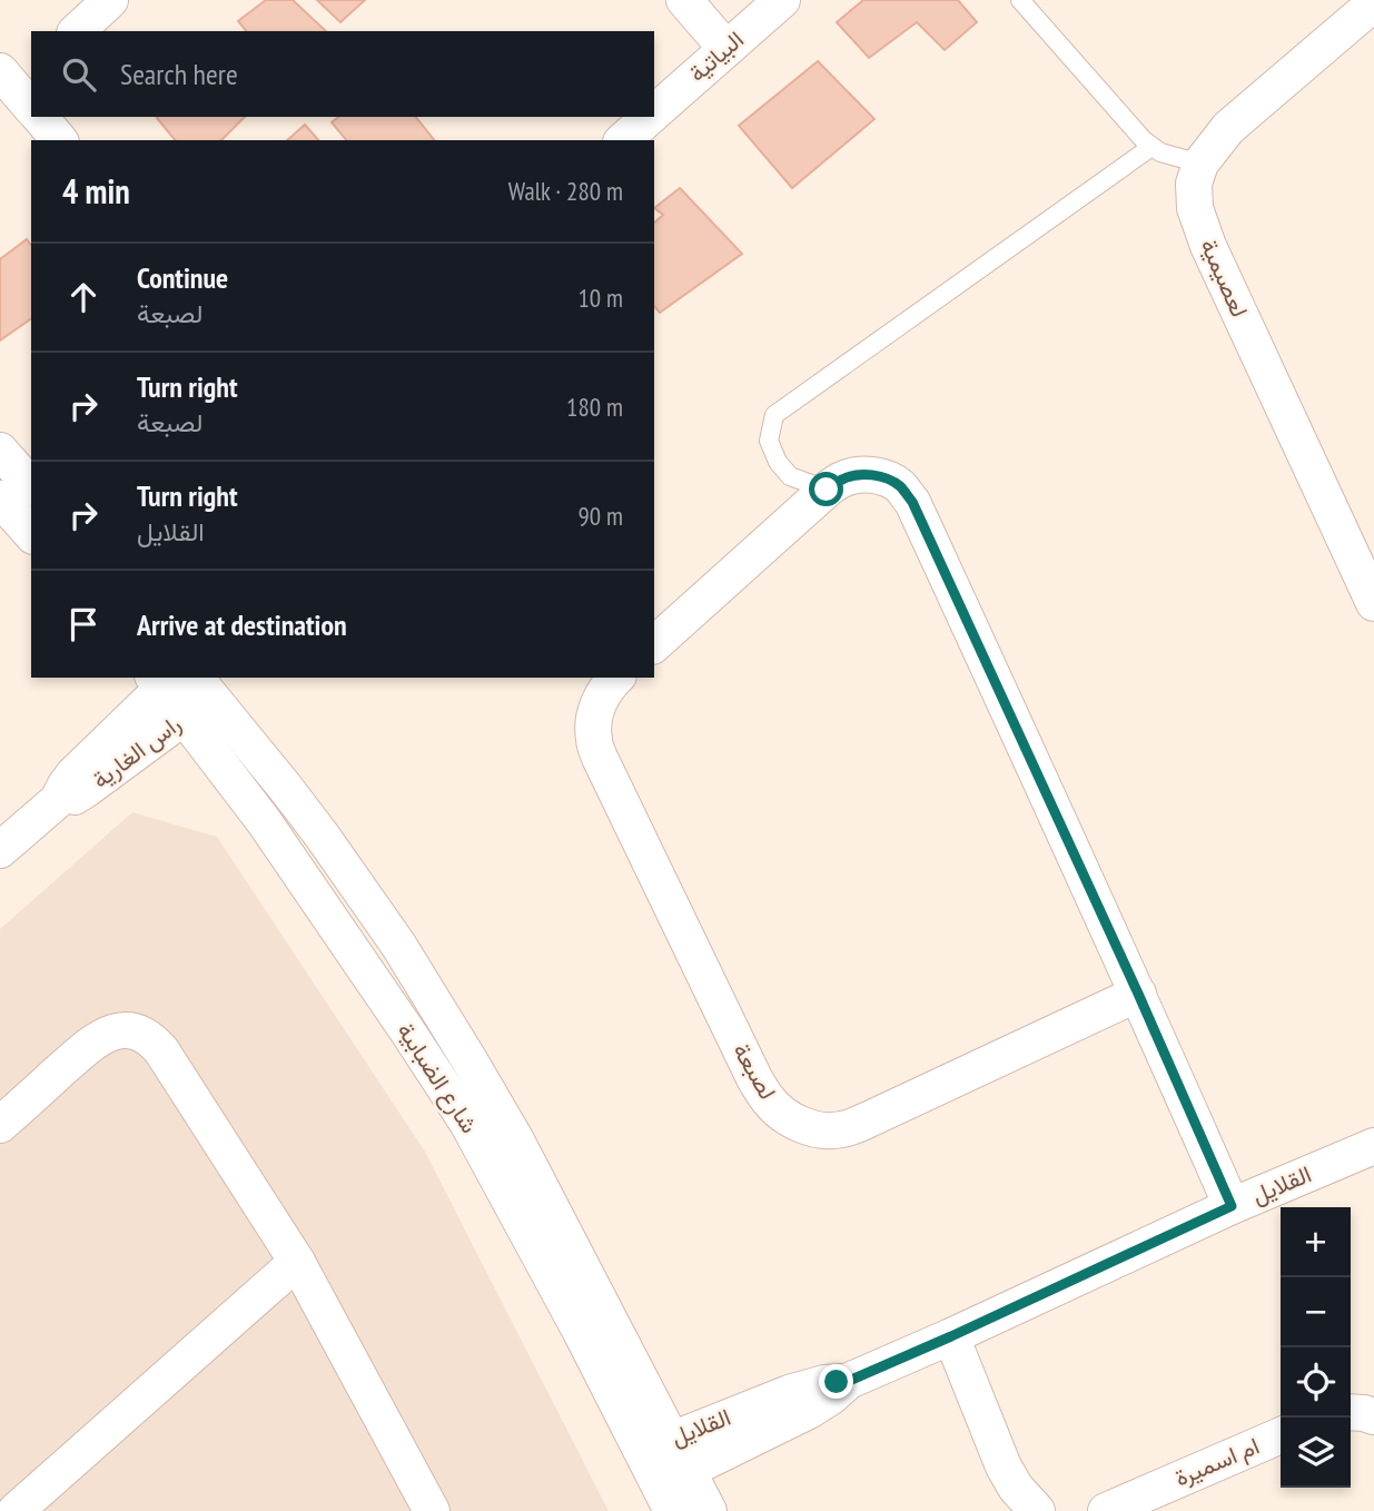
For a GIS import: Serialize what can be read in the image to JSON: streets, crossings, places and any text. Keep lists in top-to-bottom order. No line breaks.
{"streets":{"street":["البياتية","لعصيمية","راس الغارية","لصبعة","شارع الضبابية","القلايل","ام اسميرة"]},"crossings":[["راس الغارية","شارع الضبابية"],["شارع الضبابية","القلايل"]],"page":{"search":"Search here","heading":["4 min","Walk · 280 m"],"list":[["Continue","لصبعة","10 m"],["Turn right","لصبعة","180 m"],["Turn right","القلايل","90 m"],"Arrive at destination"],"map_buttons":["+","−"]}}
